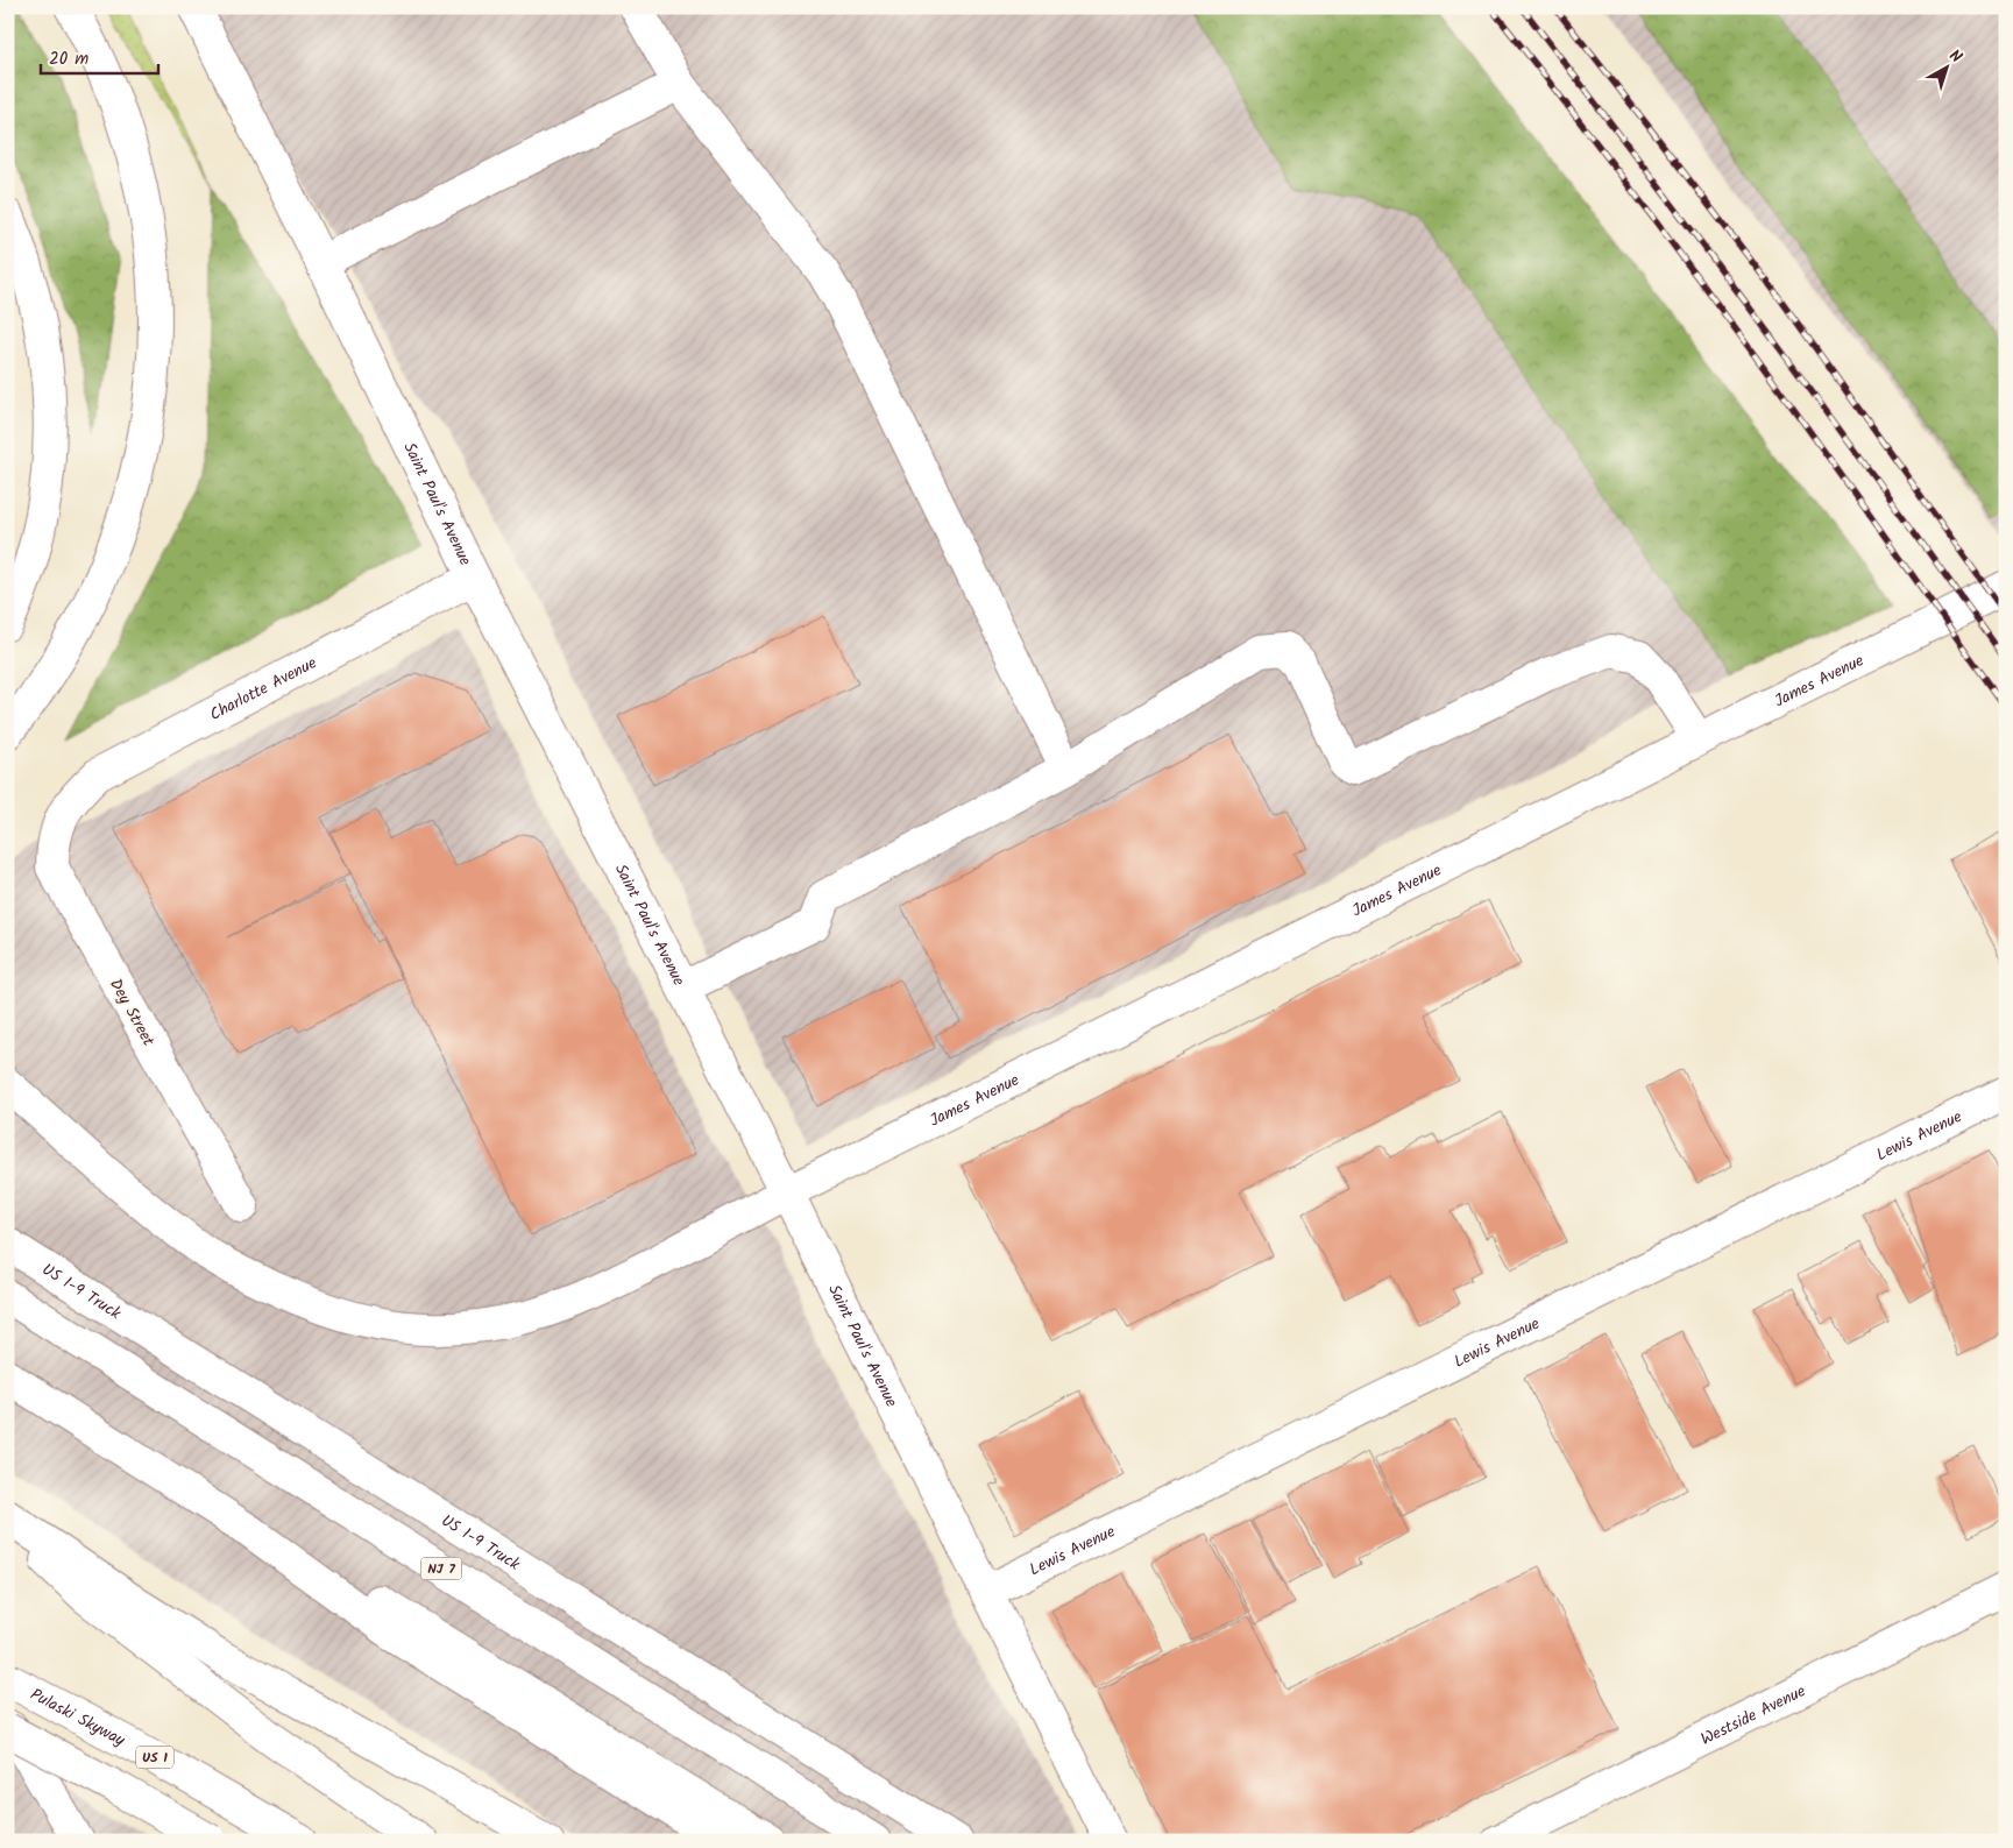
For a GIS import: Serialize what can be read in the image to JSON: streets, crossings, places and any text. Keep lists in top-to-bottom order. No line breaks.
{"streets":{"main road":["Saint Paul's Avenue","James Avenue","Charlotte Avenue","Dey Street","Lewis Avenue","US 1-9 Truck","NJ 7","Westside Avenue","Pulaski Skyway","US 1"]},"crossings":[["Saint Paul's Avenue","James Avenue"],["Saint Paul's Avenue","Charlotte Avenue"],["Saint Paul's Avenue","Lewis Avenue"],["Charlotte Avenue","Dey Street"]],"scale_bar":"20 m","north":"top right"}
